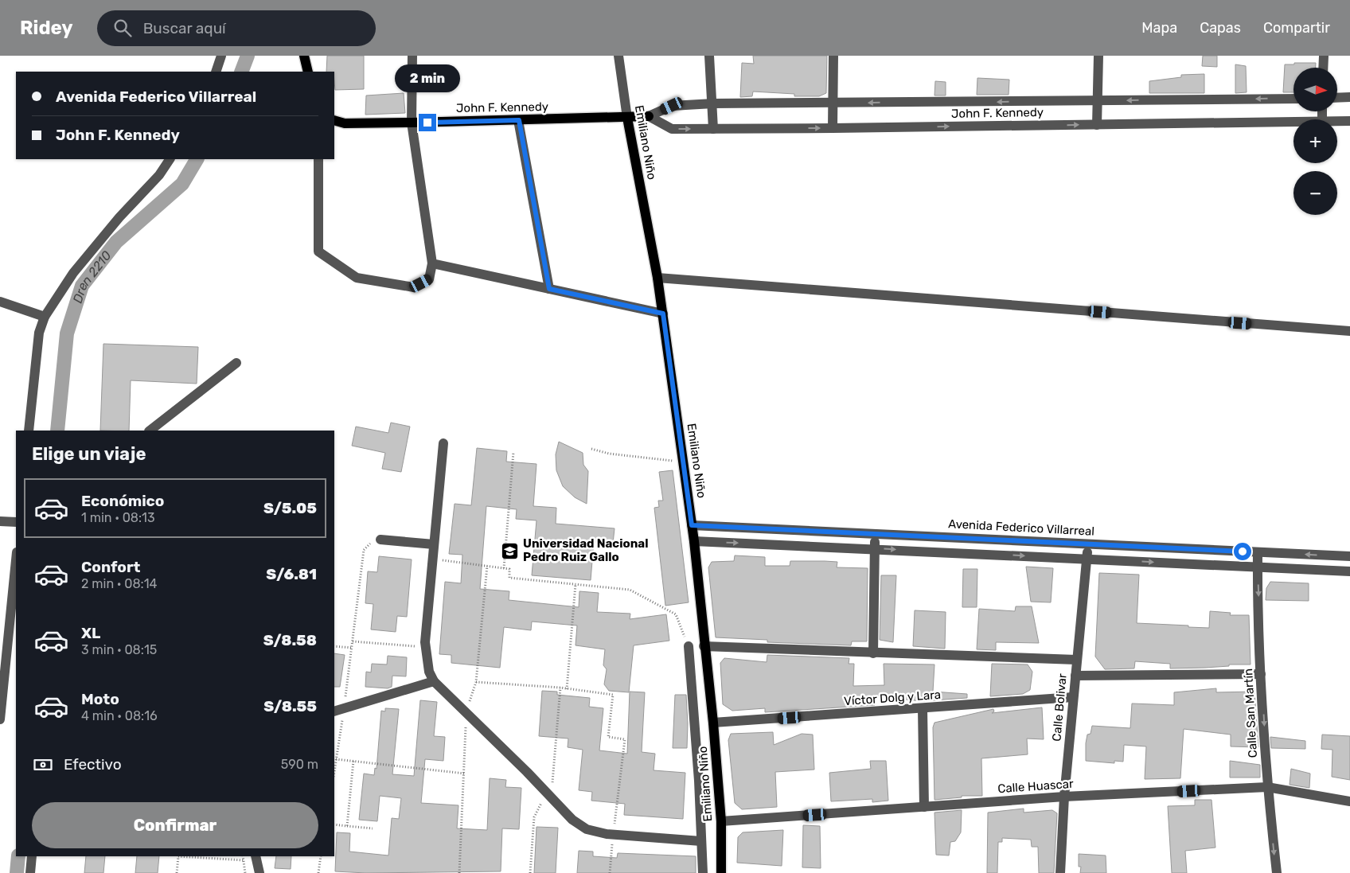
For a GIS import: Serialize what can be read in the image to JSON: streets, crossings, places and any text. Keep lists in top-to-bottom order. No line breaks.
{"streets":{"main road":["John F. Kennedy","Emiliano Niño"],"street":["Avenida Federico Villarreal","Víctor Dolg y Lara","Calle Bolivar","Calle San Martín","Calle Huascar"]},"crossings":[["John F. Kennedy","Emiliano Niño"],["Emiliano Niño","Avenida Federico Villarreal"],["Emiliano Niño","Víctor Dolg y Lara"],["Emiliano Niño","Calle Huascar"],["Avenida Federico Villarreal","Calle Bolivar"],["Avenida Federico Villarreal","Calle San Martín"],["Víctor Dolg y Lara","Calle Bolivar"],["Calle Bolivar","Calle Huascar"],["Calle San Martín","Calle Huascar"]],"one_way":["Calle San Martín"],"water":["Dren 2210"],"places":{"school or university":["Universidad Nacional Pedro Ruiz Gallo"]},"north":"right","page":{"header":"Ridey","search":"Buscar aquí","nav":["Mapa","Capas","Compartir"],"bubble":"2 min","map_buttons":["+","−"],"banner":["Avenida Federico Villarreal","John F. Kennedy"],"heading":"Elige un viaje","list":[{"name":"Económico","note":"1 min · 08:13","value":"S/5.05"},{"name":"Confort","note":"2 min · 08:14","value":"S/6.81"},{"name":"XL","note":"3 min · 08:15","value":"S/8.58"},{"name":"Moto","note":"4 min · 08:16","value":"S/8.55"}],"pay":["Efectivo","590 m"],"buttons":"Confirmar"}}
